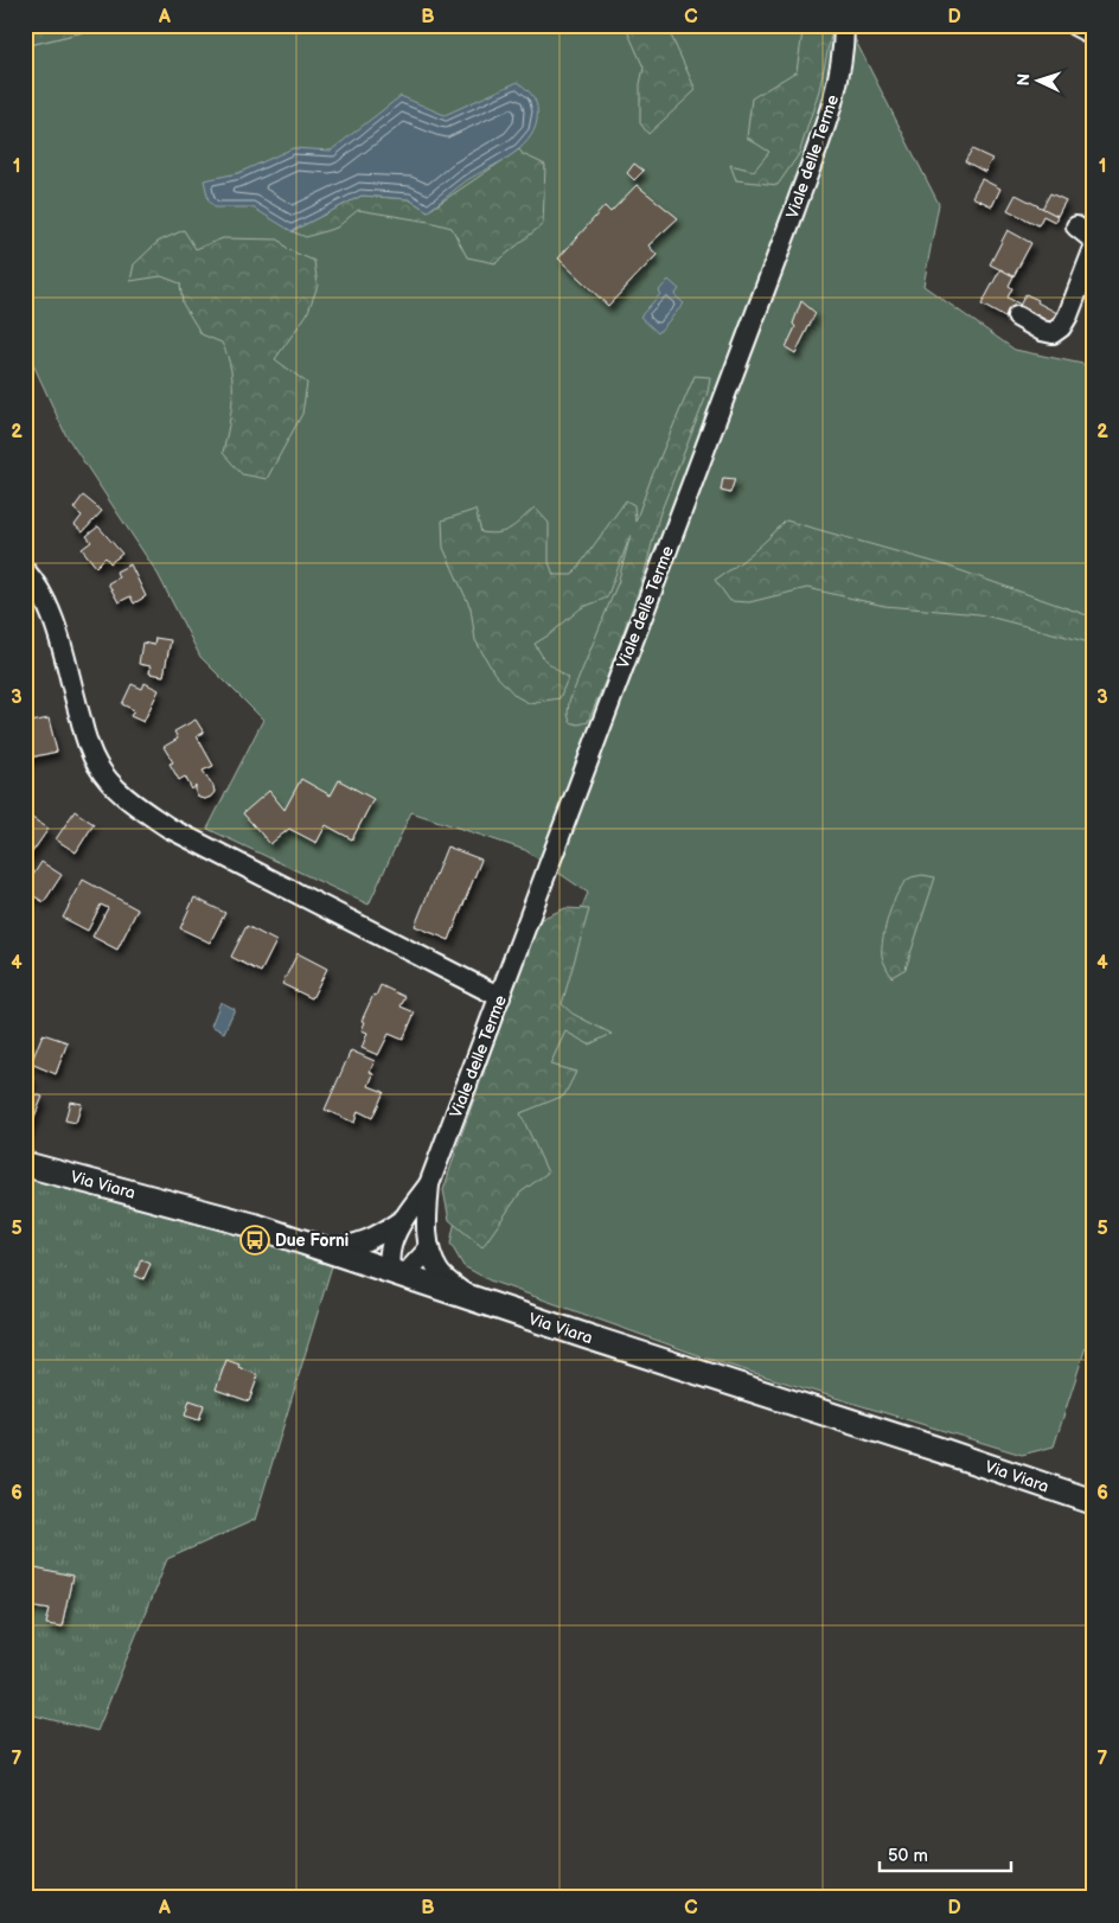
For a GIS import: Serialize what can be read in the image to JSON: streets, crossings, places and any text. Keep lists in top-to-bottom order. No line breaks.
{"streets":{"main road":["Via Viara"],"street":["Viale delle Terme"]},"crossings":[["Viale delle Terme","Via Viara"]],"places":{"bus stop":["Due Forni"]},"scale_bar":"50 m","north":"left","grid":{"columns":["A","B","C","D"],"rows":["1","2","3","4","5","6","7"]}}
